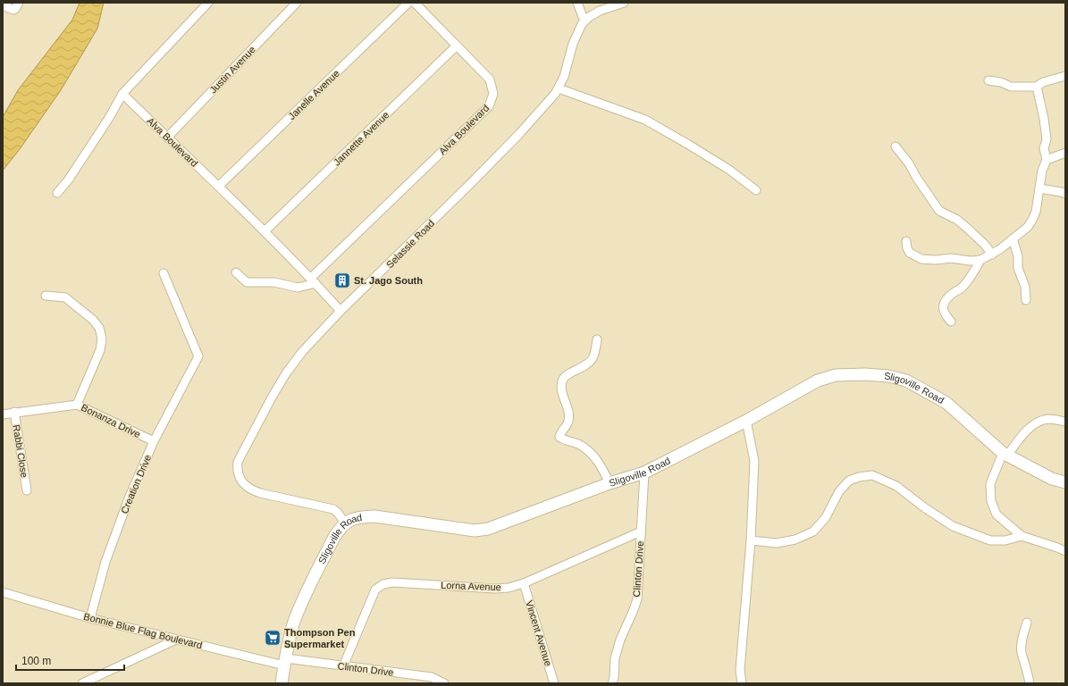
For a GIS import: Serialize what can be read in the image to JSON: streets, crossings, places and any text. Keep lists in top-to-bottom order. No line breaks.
{"streets":{"street":["Justin Avenue","Janelle Avenue","Alva Boulevard","Jannette Avenue","Selassie Road","Sligoville Road","Bonanza Drive","Rabbi Close","Creation Drive","Clinton Drive","Lorna Avenue","Bonnie Blue Flag Boulevard","Vincent Avenue"]},"crossings":[["Justin Avenue","Alva Boulevard"],["Janelle Avenue","Alva Boulevard"],["Alva Boulevard","Jannette Avenue"],["Alva Boulevard","Selassie Road"],["Selassie Road","Sligoville Road"],["Sligoville Road","Clinton Drive"],["Sligoville Road","Bonnie Blue Flag Boulevard"],["Bonanza Drive","Rabbi Close"],["Bonanza Drive","Creation Drive"],["Creation Drive","Bonnie Blue Flag Boulevard"],["Clinton Drive","Lorna Avenue"],["Clinton Drive","Bonnie Blue Flag Boulevard"],["Lorna Avenue","Vincent Avenue"]],"places":{"building":["St. Jago South"],"supermarket":["Thompson Pen Supermarket"]},"scale_bar":"100 m"}
